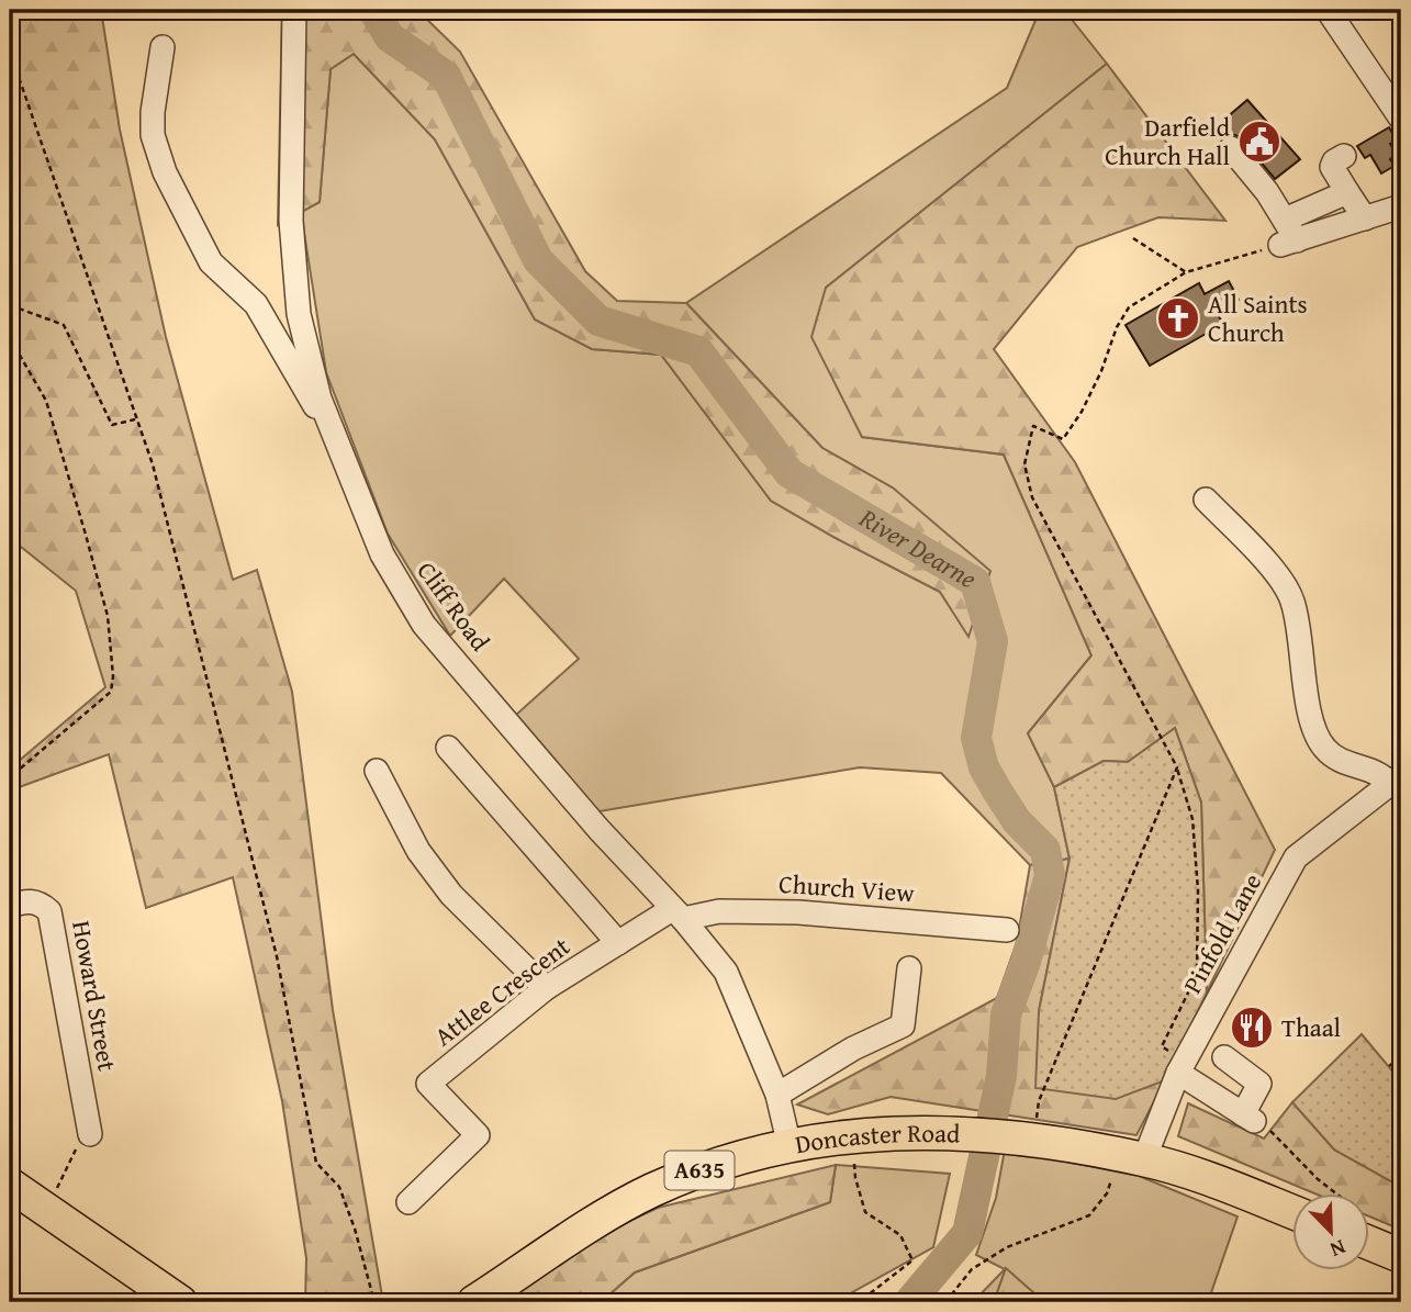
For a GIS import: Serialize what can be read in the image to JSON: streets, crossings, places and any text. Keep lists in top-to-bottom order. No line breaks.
{"streets":{"highway":["Doncaster Road","A635"],"street":["Cliff Road","Church View","Pinfold Lane","Attlee Crescent","Howard Street"]},"crossings":[["Cliff Road","Church View"],["Cliff Road","Attlee Crescent"],["Cliff Road","Doncaster Road"],["Church View","Attlee Crescent"],["Pinfold Lane","Doncaster Road"]],"water":["River Dearne"],"places":{"public building":["Darfield Church Hall"],"church":["All Saints Church"],"restaurant":["Thaal"]},"north":"bottom right"}
